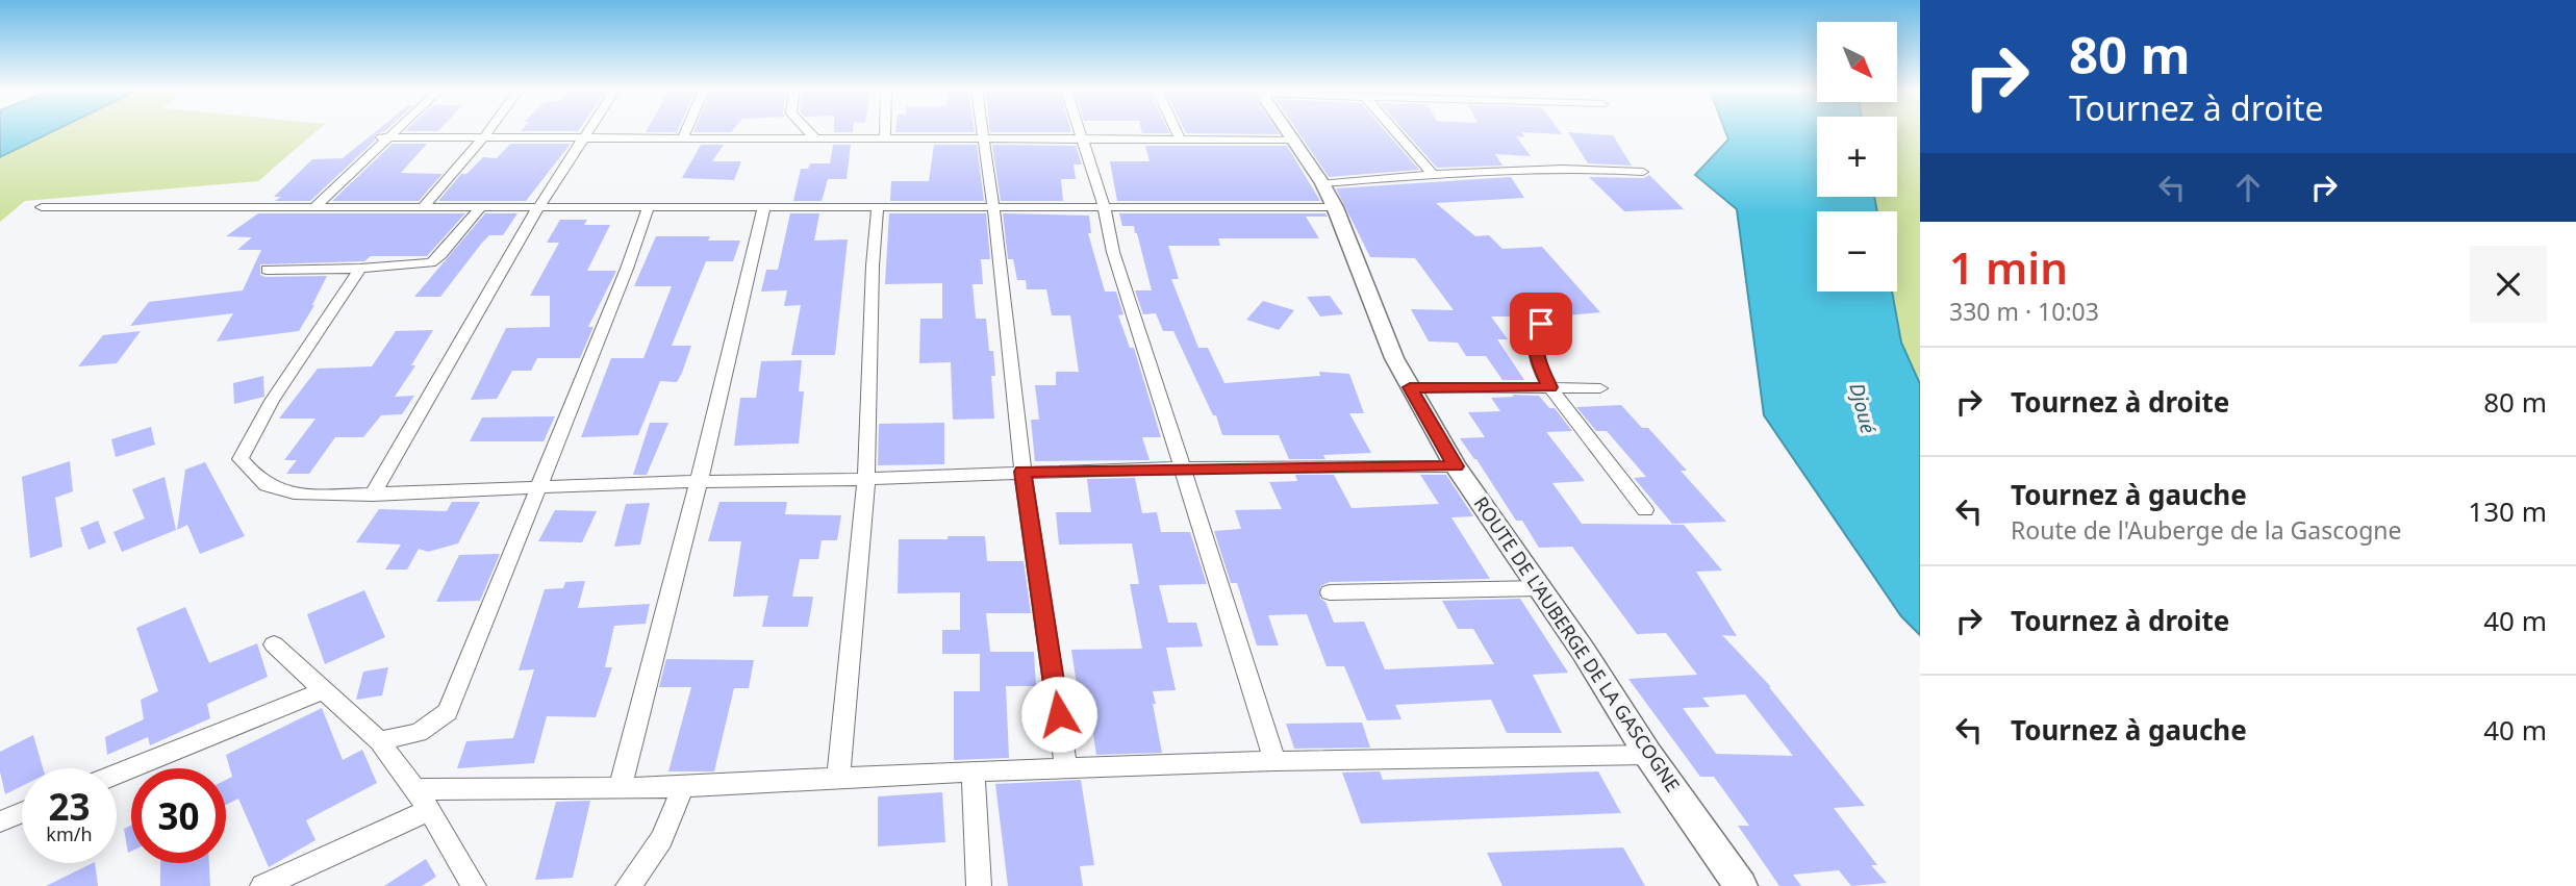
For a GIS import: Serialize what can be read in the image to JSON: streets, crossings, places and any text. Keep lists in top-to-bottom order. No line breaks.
{"streets":{"street":["ROUTE DE L'AUBERGE DE LA GASCOGNE"]},"water":["Djoué"],"north":"bottom right","page":{"turn":["80 m","Tournez à droite"],"map_buttons":["+","−"],"heading":["1 min","330 m · 10:03"],"list":[{"name":"Tournez à droite","value":"80 m"},{"name":"Tournez à gauche","note":"Route de l'Auberge de la Gascogne","value":"130 m"},{"name":"Tournez à droite","value":"40 m"},{"name":"Tournez à gauche","value":"40 m"}],"speed":"23 km/h","limit":"30"}}
